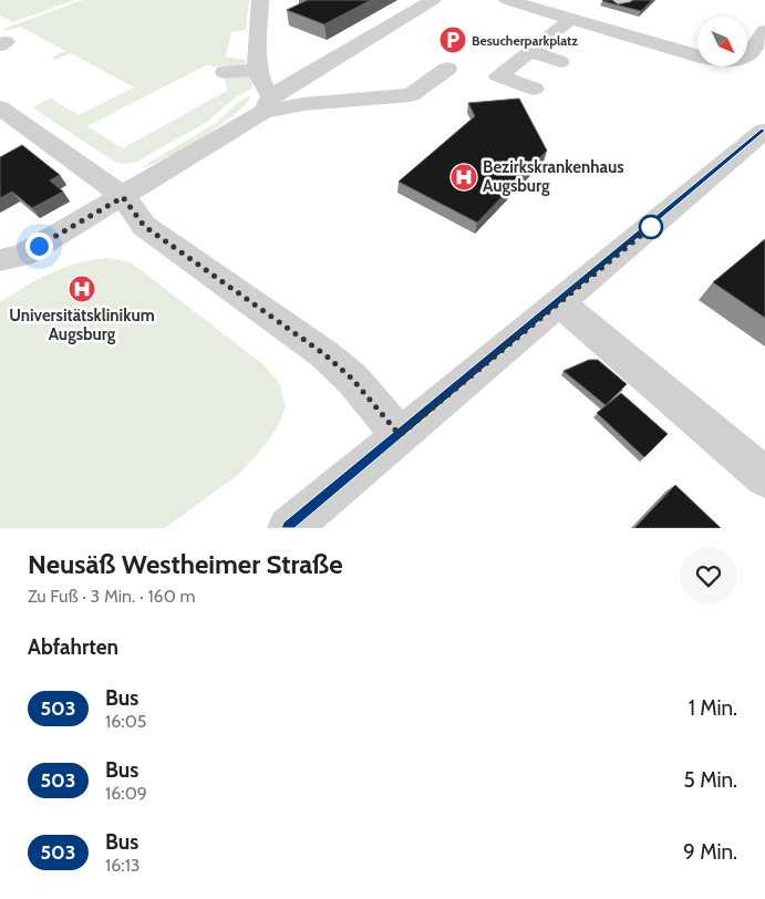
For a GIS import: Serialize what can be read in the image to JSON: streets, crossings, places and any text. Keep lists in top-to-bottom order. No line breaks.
{"places":{"parking":["Besucherparkplatz"],"hospital":["Bezirkskrankenhaus Augsburg","Universitätsklinikum Augsburg"]},"lines":["bus line 503"],"north":"bottom right","page":{"heading":[["Neusäß Westheimer Straße","Zu Fuß · 3 Min. · 160 m"],"Abfahrten"],"list":[{"mark":"503","name":"Bus","note":"16:05","value":"1 Min."},{"mark":"503","name":"Bus","note":"16:09","value":"5 Min."},{"mark":"503","name":"Bus","note":"16:13","value":"9 Min."}]}}
